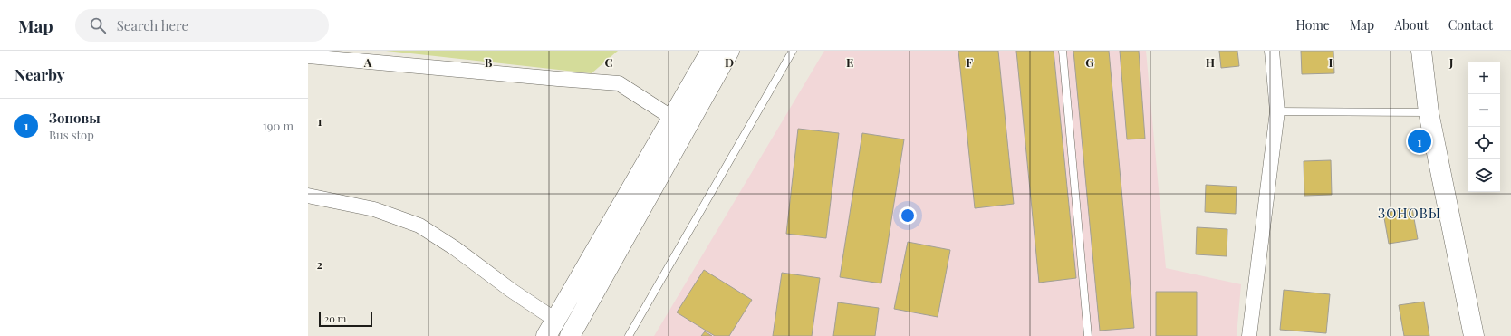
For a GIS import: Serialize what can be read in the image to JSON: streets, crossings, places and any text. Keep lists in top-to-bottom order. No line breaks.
{"districts":["ЗОНОВЫ"],"scale_bar":"20 m","page":{"header":"Map","search":"Search here","nav":["Home","Map","About","Contact"],"heading":"Nearby","map_buttons":["+","−"],"list":[{"mark":"1","name":"Зоновы","note":"Bus stop","value":"190 m"}],"pins":"1","scale":"20 m"},"grid":{"columns":["A","B","C","D","E","F","G","H","I","J"],"rows":["1","2"]}}
